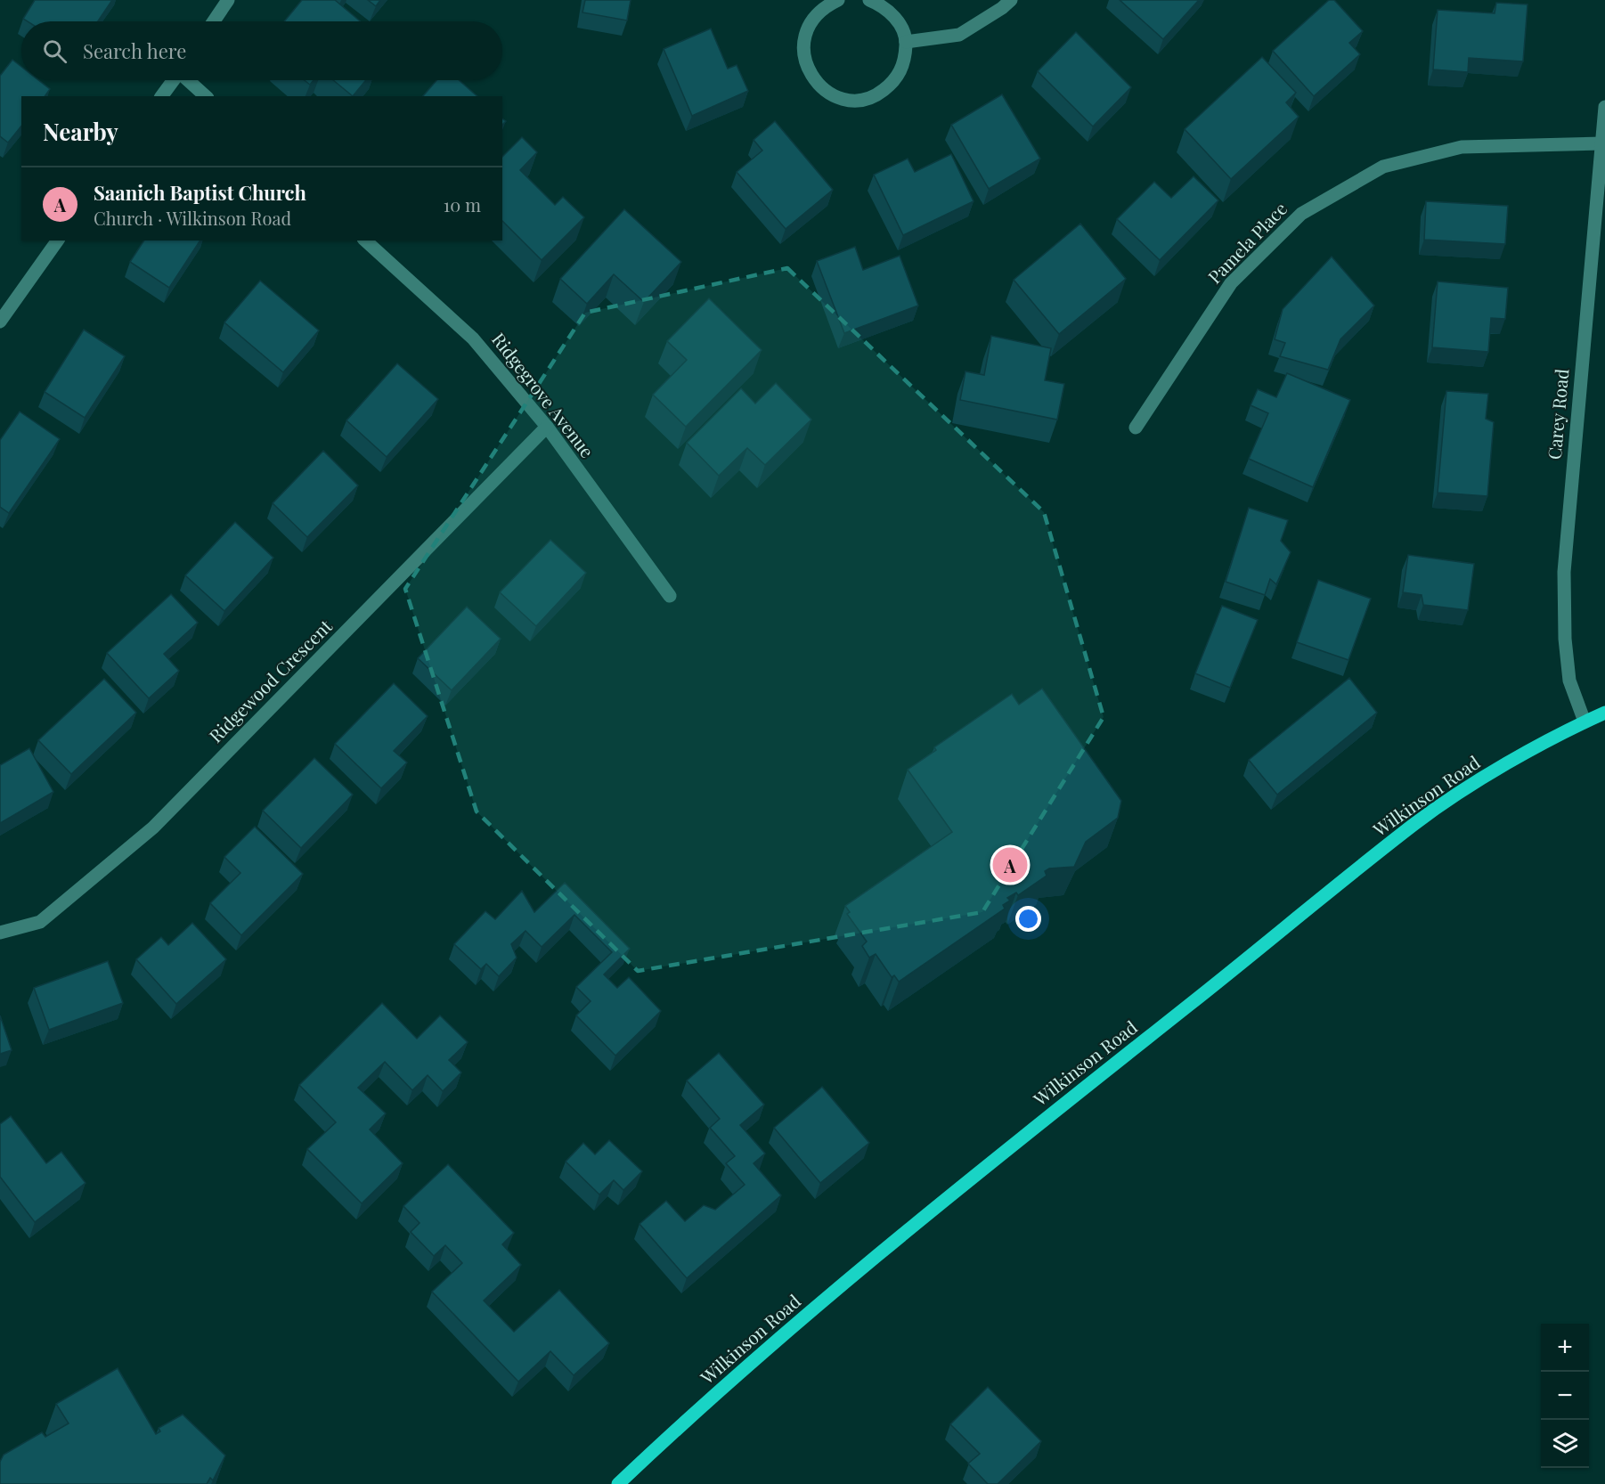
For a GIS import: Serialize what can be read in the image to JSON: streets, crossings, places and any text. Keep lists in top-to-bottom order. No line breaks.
{"streets":{"main road":["Wilkinson Road"],"street":["Pamela Place","Ridgegrove Avenue","Carey Road","Ridgewood Crescent"]},"crossings":[["Pamela Place","Carey Road"],["Ridgegrove Avenue","Ridgewood Crescent"],["Carey Road","Wilkinson Road"]],"page":{"search":"Search here","heading":"Nearby","list":[{"mark":"A","name":"Saanich Baptist Church","note":"Church · Wilkinson Road","value":"10 m"}],"pins":"A","map_buttons":["+","−"]}}
